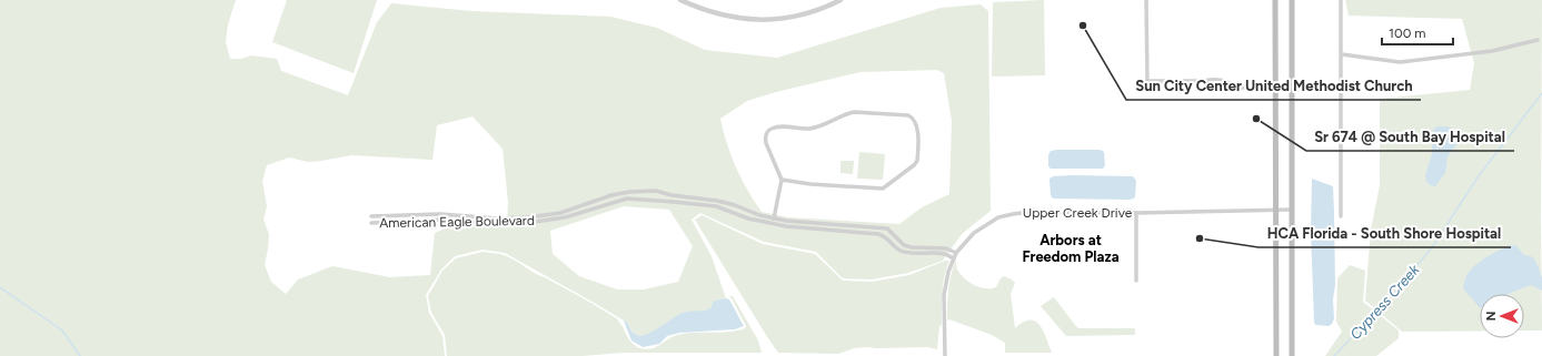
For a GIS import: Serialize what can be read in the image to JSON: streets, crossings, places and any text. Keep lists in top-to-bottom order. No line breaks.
{"streets":{"street":["Upper Creek Drive","American Eagle Boulevard"]},"crossings":[["Upper Creek Drive","American Eagle Boulevard"]],"districts":["Arbors at Freedom Plaza"],"water":["Cypress Creek"],"places":["Sun City Center United Methodist Church","Sr 674 @ South Bay Hospital","HCA Florida - South Shore Hospital"],"scale_bar":"100 m","north":"left"}
